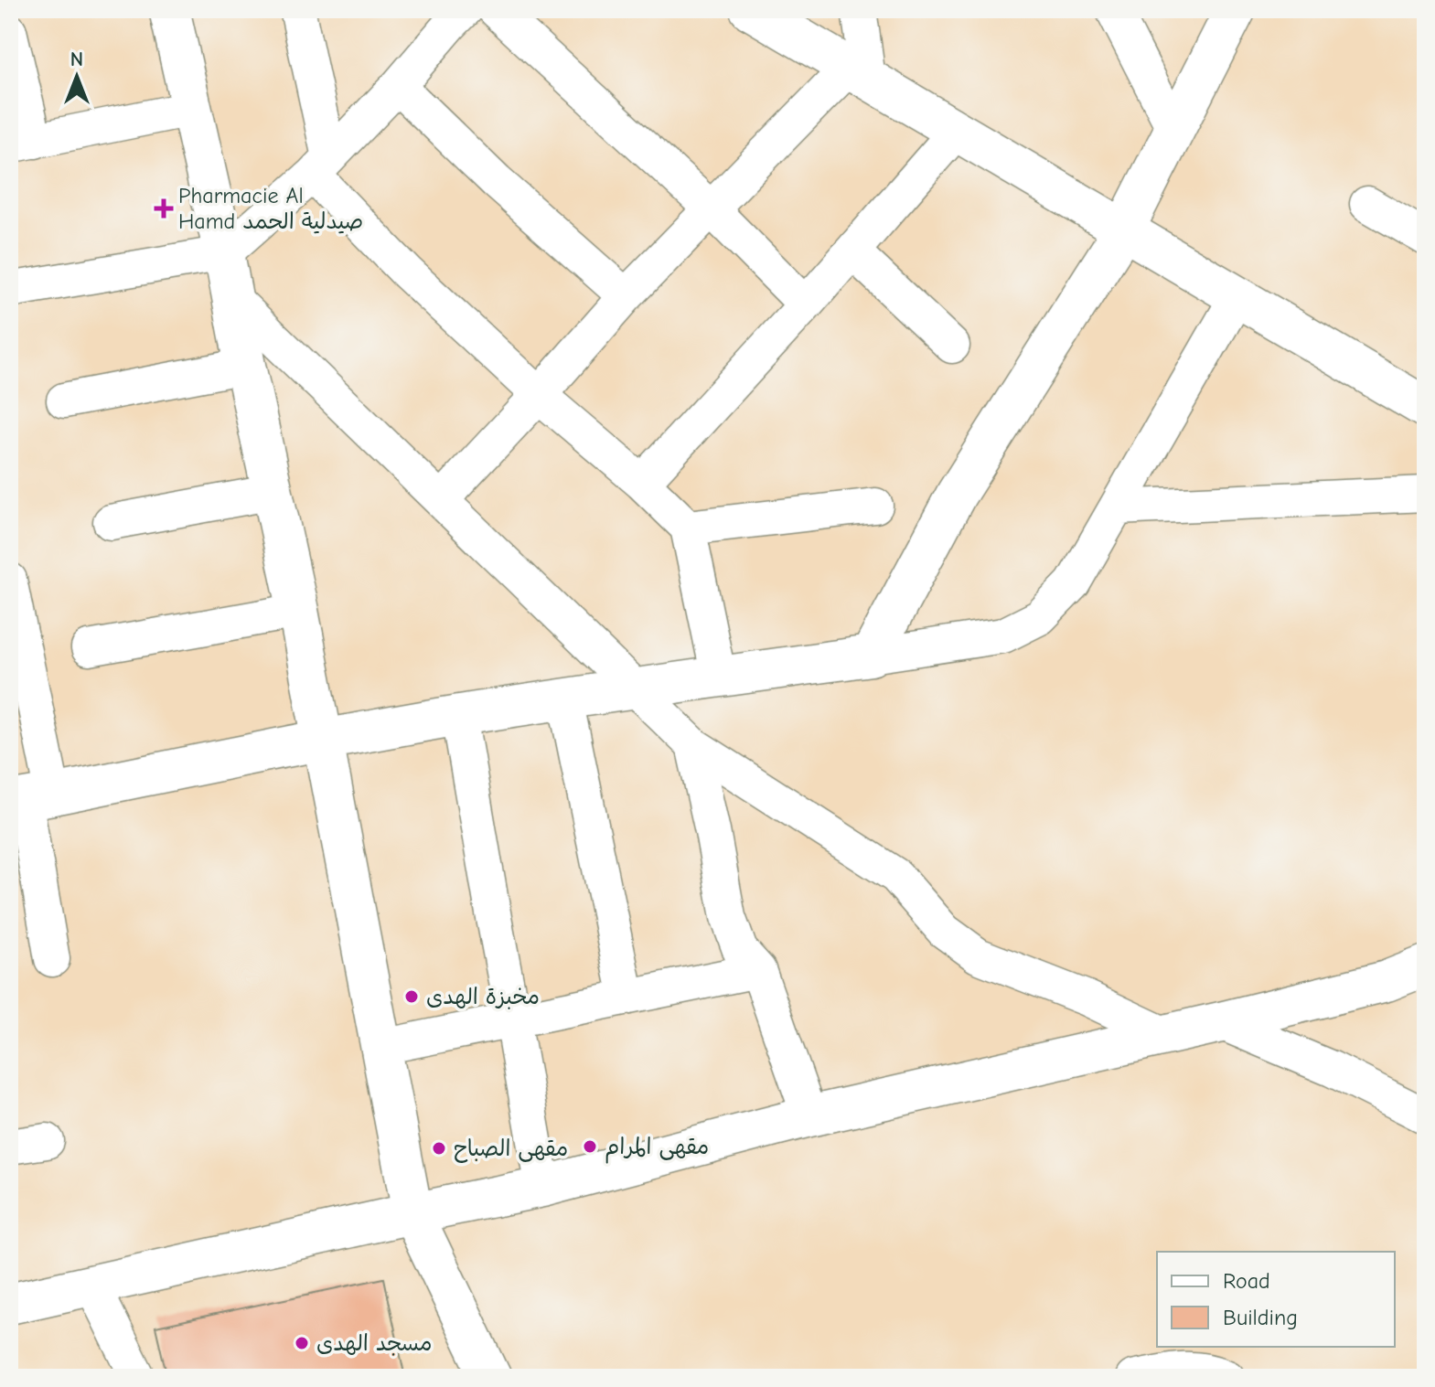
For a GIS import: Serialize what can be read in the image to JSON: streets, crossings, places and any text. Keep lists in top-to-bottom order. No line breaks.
{"places":{"health":["Pharmacie Al Hamd صيدلية الحمد"],"other":["مخبزة الهدى","مقهى المرام","مقهى الصباح","مسجد الهدى"]},"legend":["Road","Building"],"north":"top"}
